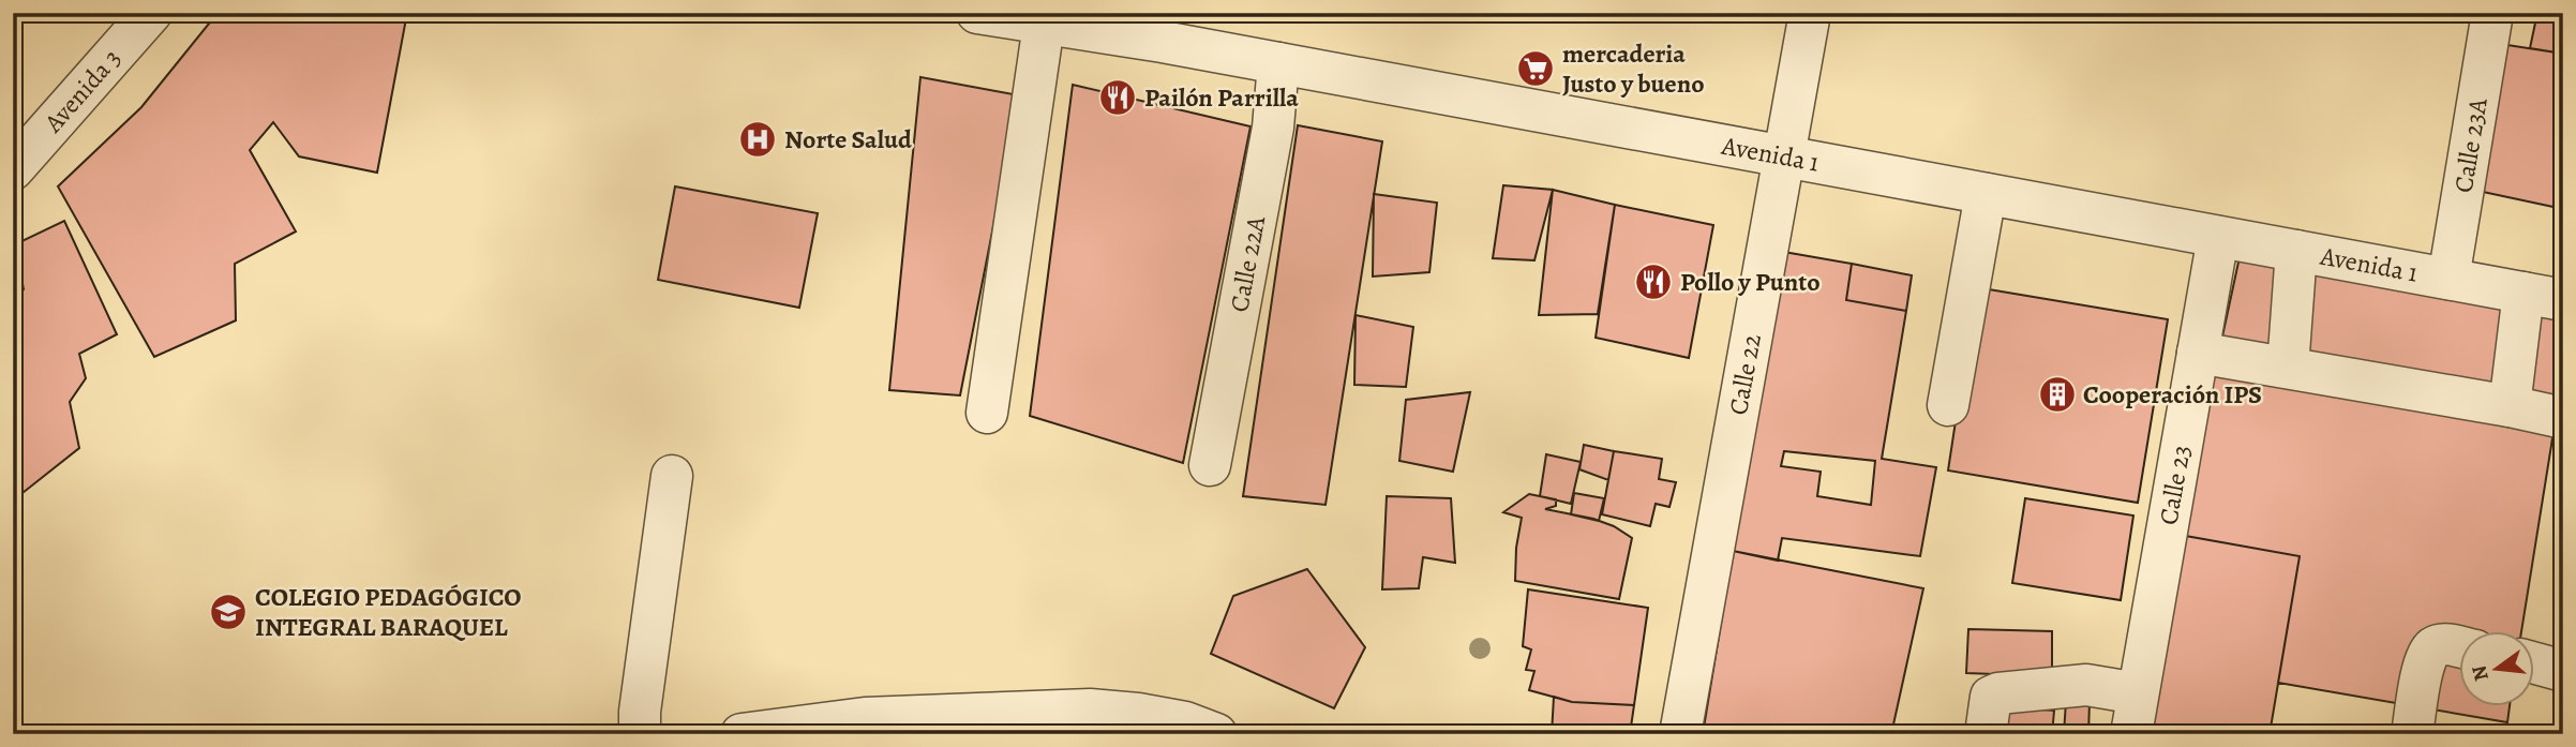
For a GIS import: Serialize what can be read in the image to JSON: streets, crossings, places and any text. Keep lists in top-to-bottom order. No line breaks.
{"streets":{"street":["Avenida 3","Calle 23A","Avenida 1","Calle 22A","Calle 22","Calle 23"]},"crossings":[["Calle 23A","Avenida 1"],["Avenida 1","Calle 22A"],["Avenida 1","Calle 22"],["Avenida 1","Calle 23"]],"places":{"supermarket":["mercaderia Justo y bueno"],"restaurant":["Pailón Parrilla","Pollo y Punto"],"hospital":["Norte Salud"],"building":["Cooperación IPS"],"school or university":["COLEGIO PEDAGÓGICO INTEGRAL BARAQUEL"]},"north":"left"}
